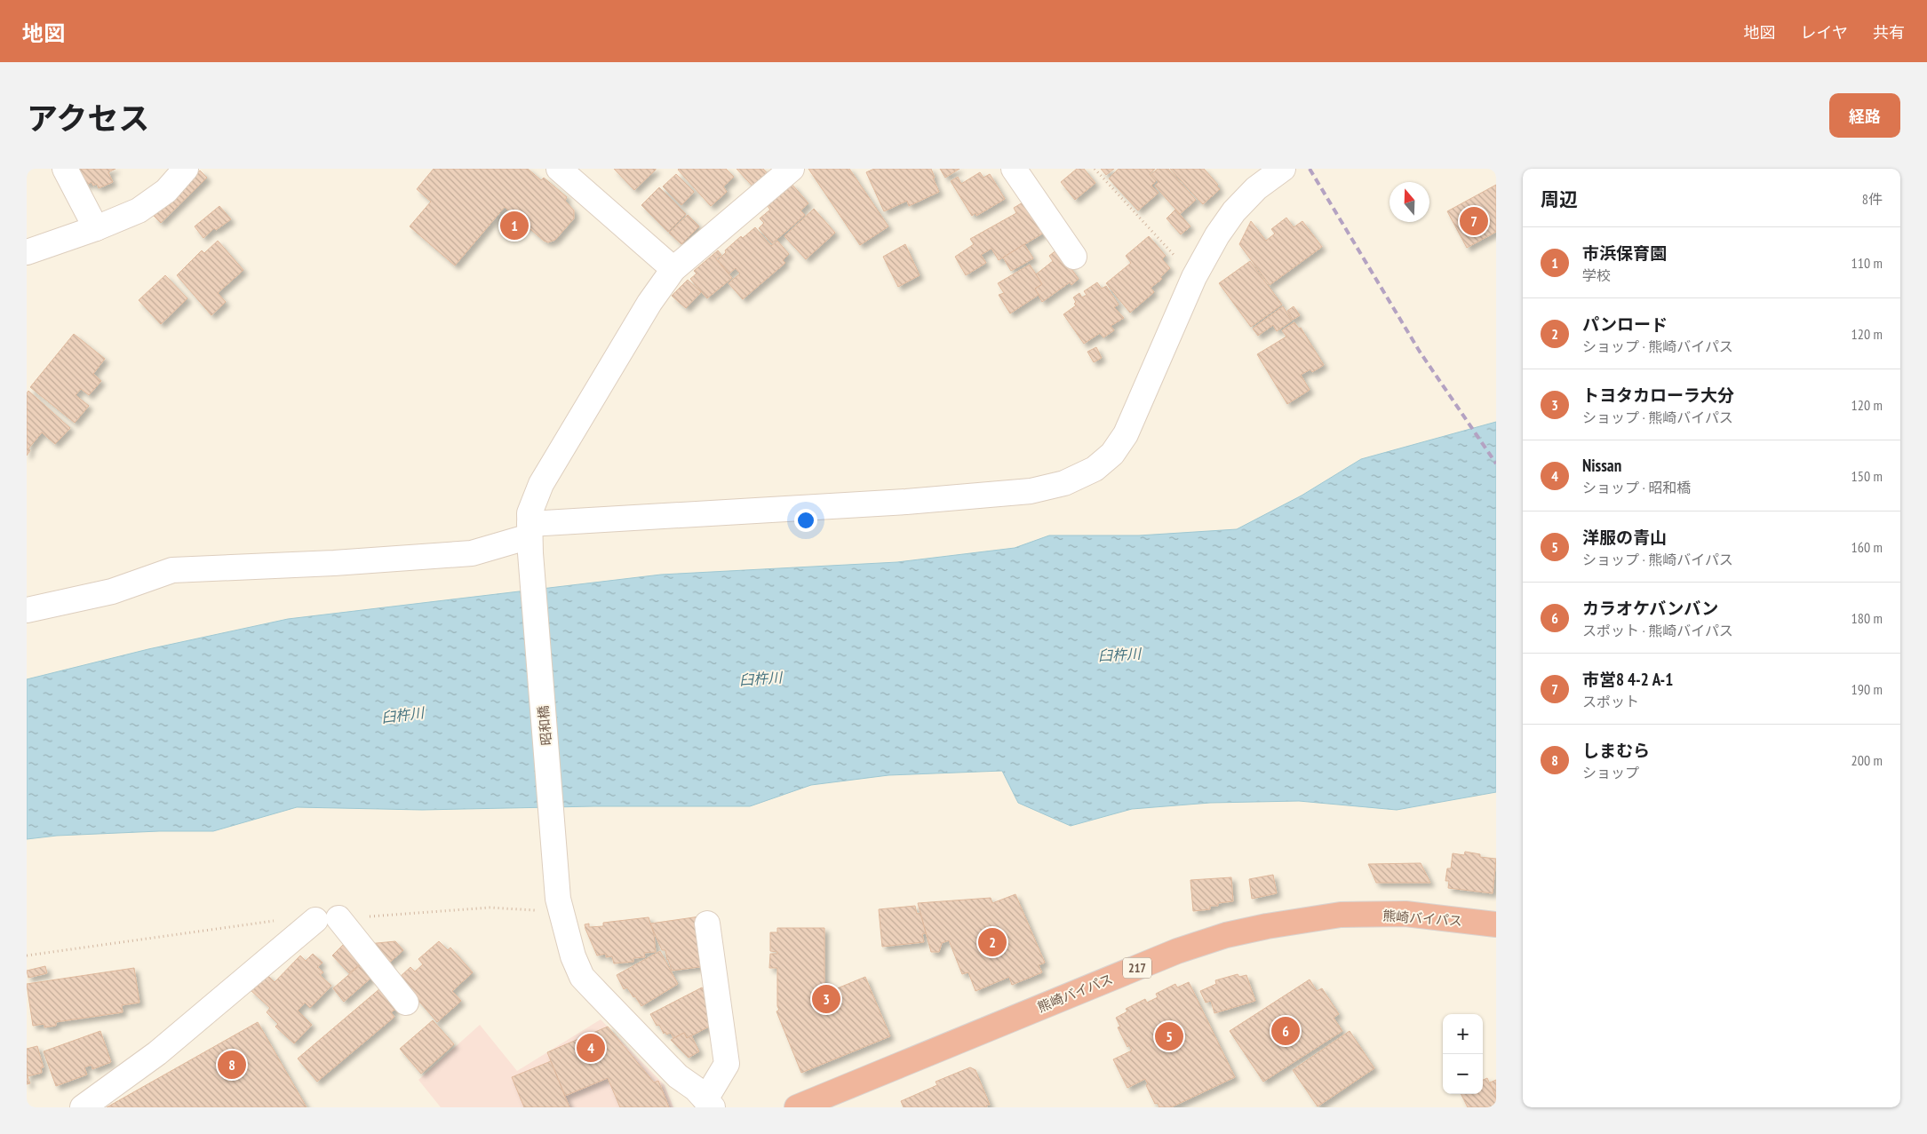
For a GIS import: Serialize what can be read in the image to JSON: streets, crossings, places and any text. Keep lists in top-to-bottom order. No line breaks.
{"streets":{"highway":["熊崎バイパス","217"],"street":["昭和橋"]},"water":["臼杵川"],"north":"top","page":{"header":"地図","nav":["地図","レイヤ","共有"],"title":"アクセス","buttons":"経路","heading":["周辺","8件"],"pins":["7","1","2","3","6","5","4","8"],"list":[{"mark":"1","name":"市浜保育園","note":"学校","value":"110 m"},{"mark":"2","name":"パンロード","note":"ショップ · 熊崎バイパス","value":"120 m"},{"mark":"3","name":"トヨタカローラ大分","note":"ショップ · 熊崎バイパス","value":"120 m"},{"mark":"4","name":"Nissan","note":"ショップ · 昭和橋","value":"150 m"},{"mark":"5","name":"洋服の青山","note":"ショップ · 熊崎バイパス","value":"160 m"},{"mark":"6","name":"カラオケバンバン","note":"スポット · 熊崎バイパス","value":"180 m"},{"mark":"7","name":"市営8 4-2 A-1","note":"スポット","value":"190 m"},{"mark":"8","name":"しまむら","note":"ショップ","value":"200 m"}],"map_buttons":["+","−"]}}
